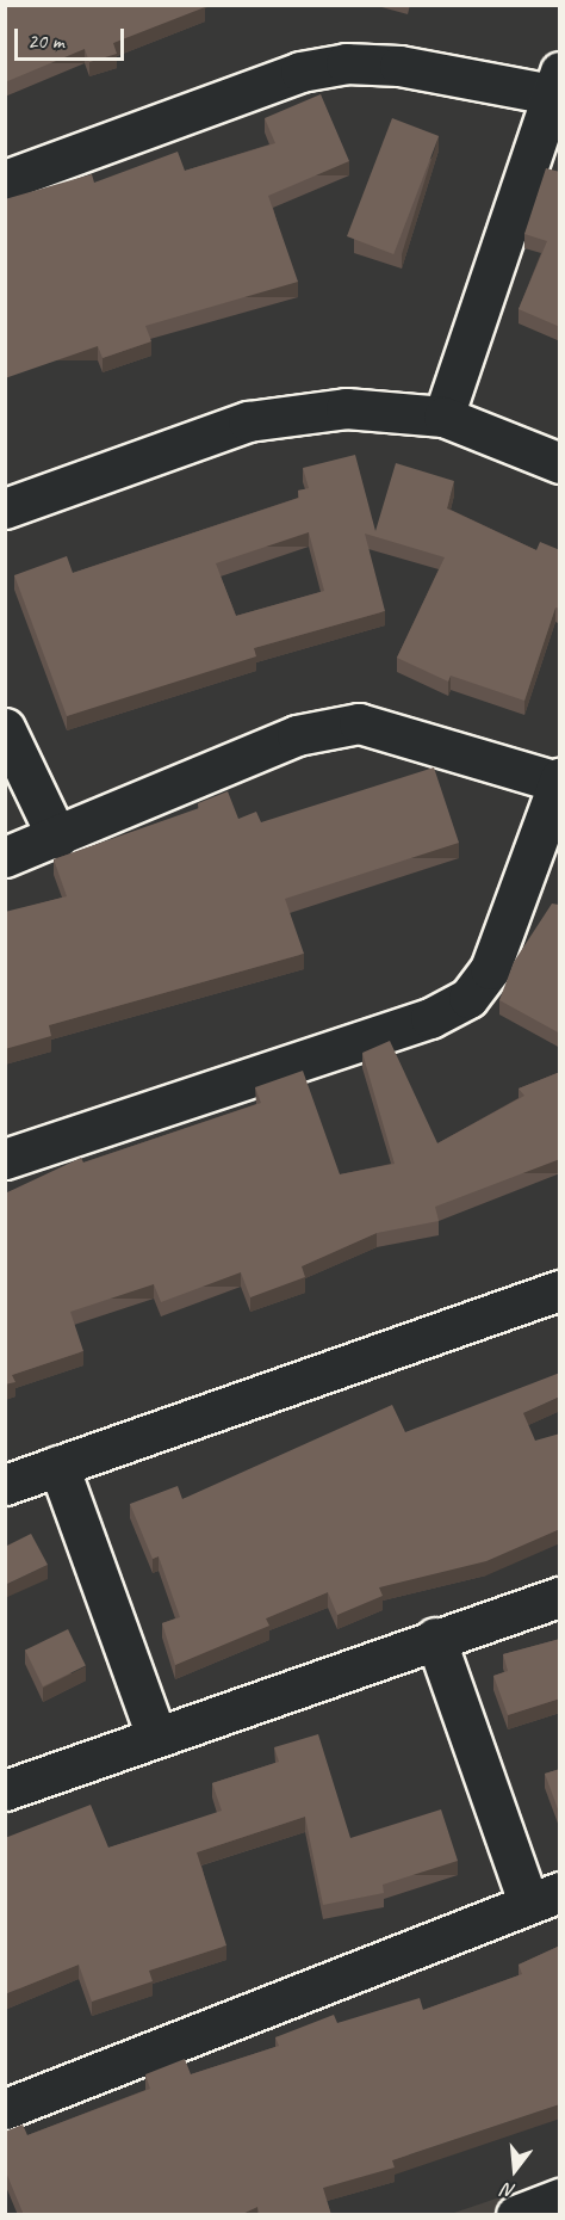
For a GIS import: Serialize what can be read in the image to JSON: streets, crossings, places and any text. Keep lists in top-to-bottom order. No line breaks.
{"scale_bar":"20 m","north":"bottom"}
